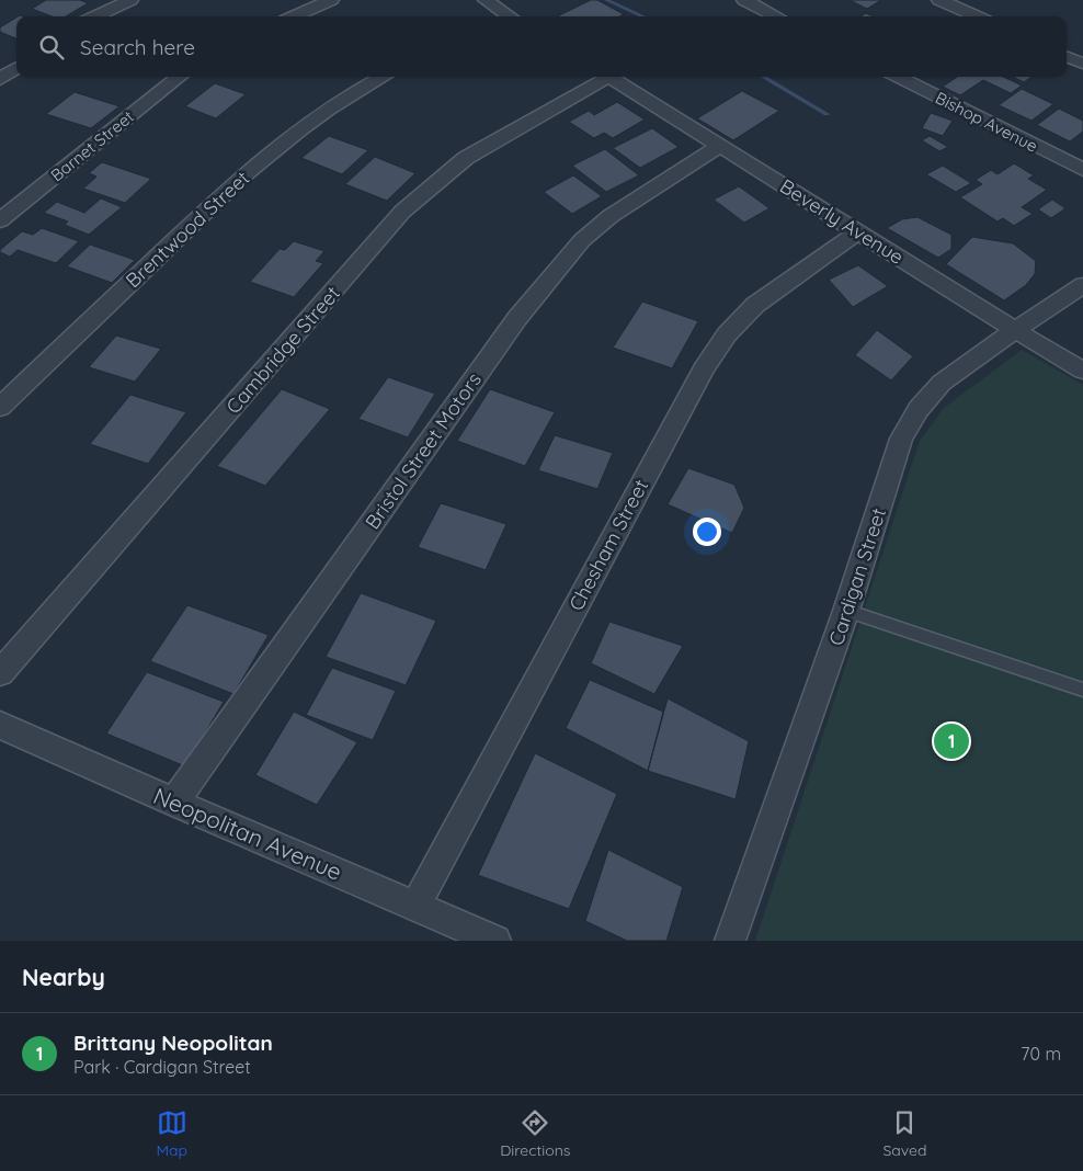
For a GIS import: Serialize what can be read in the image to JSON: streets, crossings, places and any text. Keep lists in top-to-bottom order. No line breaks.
{"streets":{"street":["Bishop Avenue","Barnet Street","Beverly Avenue","Brentwood Street","Cambridge Street","Bristol Street Motors","Chesham Street","Cardigan Street","Neopolitan Avenue"]},"crossings":[["Beverly Avenue","Bristol Street Motors"],["Beverly Avenue","Chesham Street"],["Beverly Avenue","Cardigan Street"],["Bristol Street Motors","Neopolitan Avenue"],["Chesham Street","Neopolitan Avenue"]],"page":{"search":"Search here","pins":"1","heading":"Nearby","list":[{"mark":"1","name":"Brittany Neopolitan","note":"Park · Cardigan Street","value":"70 m"}],"nav":["Map","Directions","Saved"]}}
